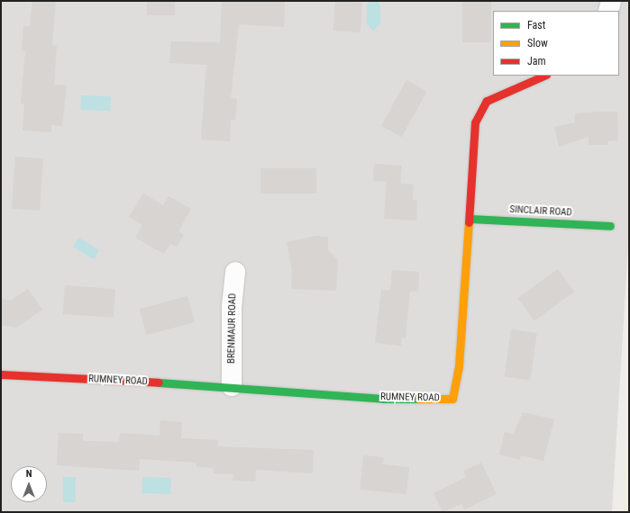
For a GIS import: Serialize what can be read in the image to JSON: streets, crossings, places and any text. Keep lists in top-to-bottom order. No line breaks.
{"streets":{"street":["SINCLAIR ROAD","BRENMAUR ROAD","RUMNEY ROAD"]},"crossings":[["SINCLAIR ROAD","RUMNEY ROAD"],["BRENMAUR ROAD","RUMNEY ROAD"]],"legend":["Fast","Slow","Jam"],"north":"top"}
